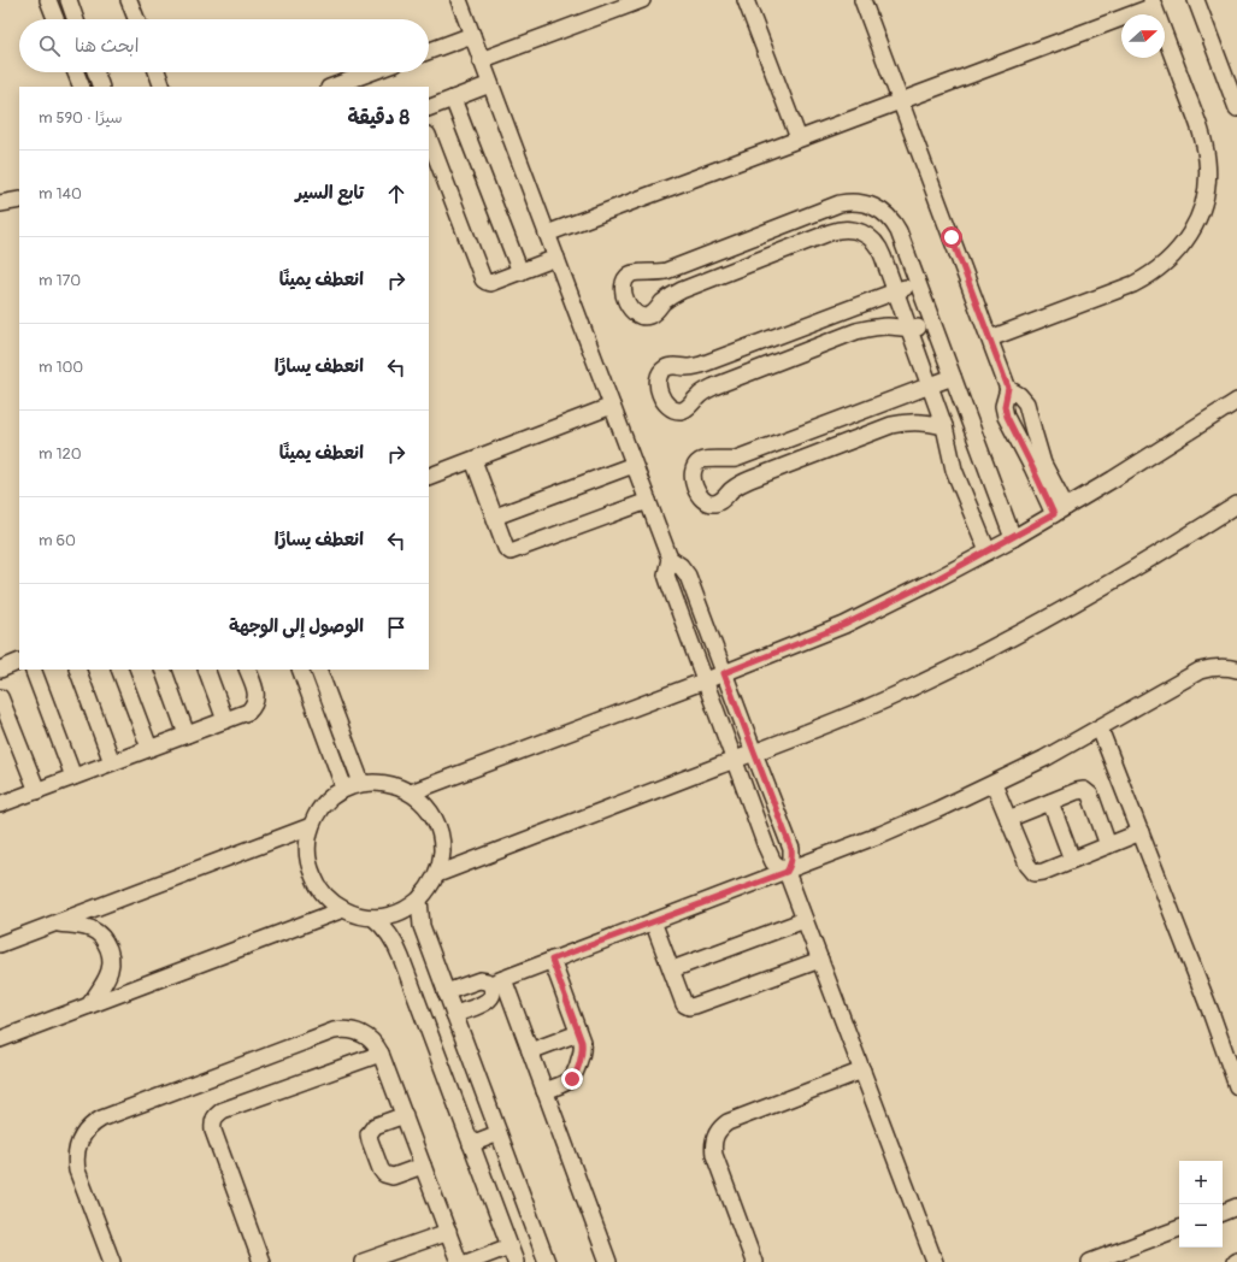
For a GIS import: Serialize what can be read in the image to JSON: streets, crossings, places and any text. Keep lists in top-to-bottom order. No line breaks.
{"north":"right","page":{"search":"ابحث هنا","heading":["8 دقيقة","سيرًا · 590 m"],"list":[["تابع السير","140 m"],["انعطف يمينًا","170 m"],["انعطف يسارًا","100 m"],["انعطف يمينًا","120 m"],["انعطف يسارًا","60 m"],"الوصول إلى الوجهة"],"map_buttons":["+","−"]}}
